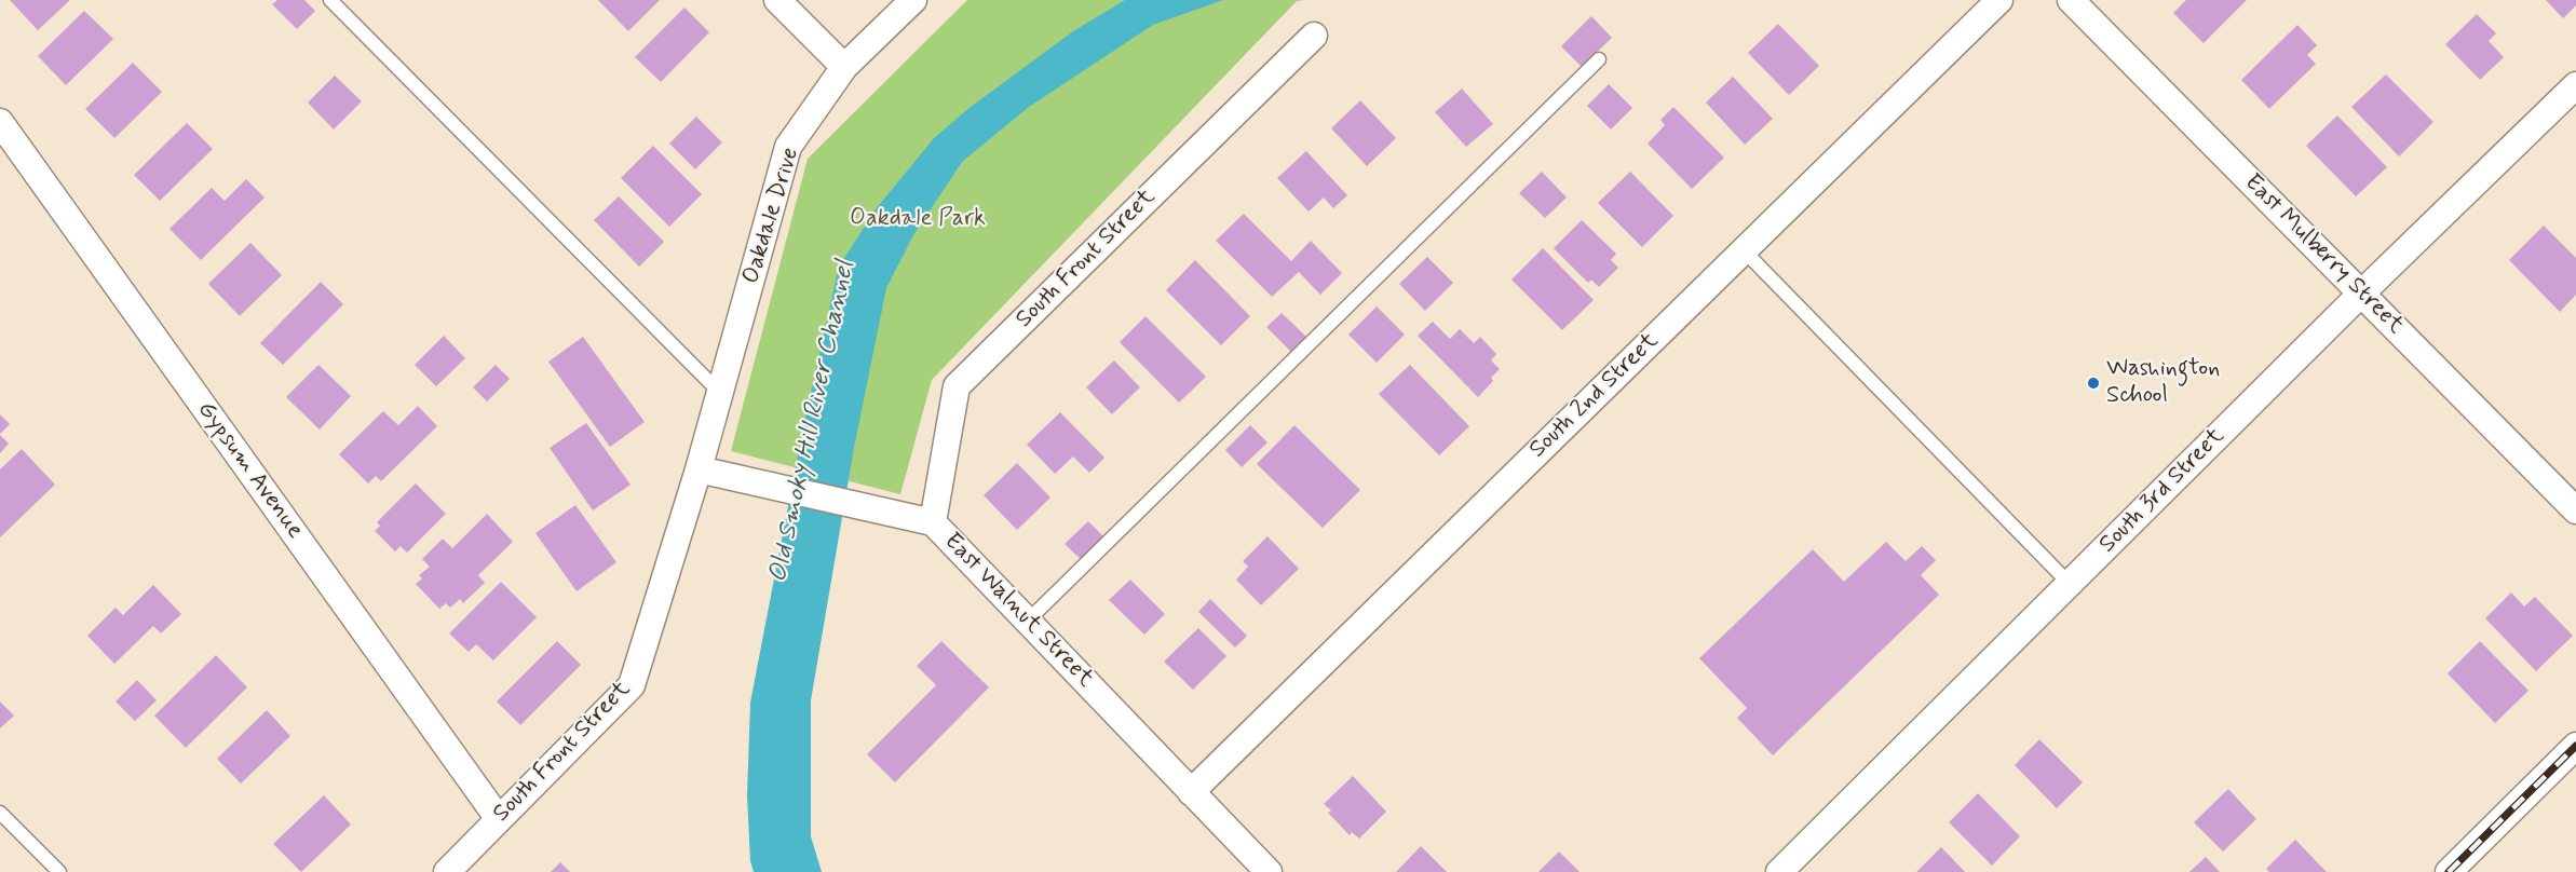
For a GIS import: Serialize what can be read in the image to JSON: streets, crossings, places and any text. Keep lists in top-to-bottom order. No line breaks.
{"streets":{"street":["Oakdale Drive","East Mulberry Street","South Front Street","South 2nd Street","Gypsum Avenue","South 3rd Street","East Walnut Street"]},"crossings":[["Oakdale Drive","South Front Street"],["Oakdale Drive","East Walnut Street"],["East Mulberry Street","South 3rd Street"],["South Front Street","Gypsum Avenue"],["South Front Street","East Walnut Street"],["South 2nd Street","East Walnut Street"]],"water":["Old Smoky Hill River Channel"],"parks":["Oakdale Park"],"places":["Washington School"]}
